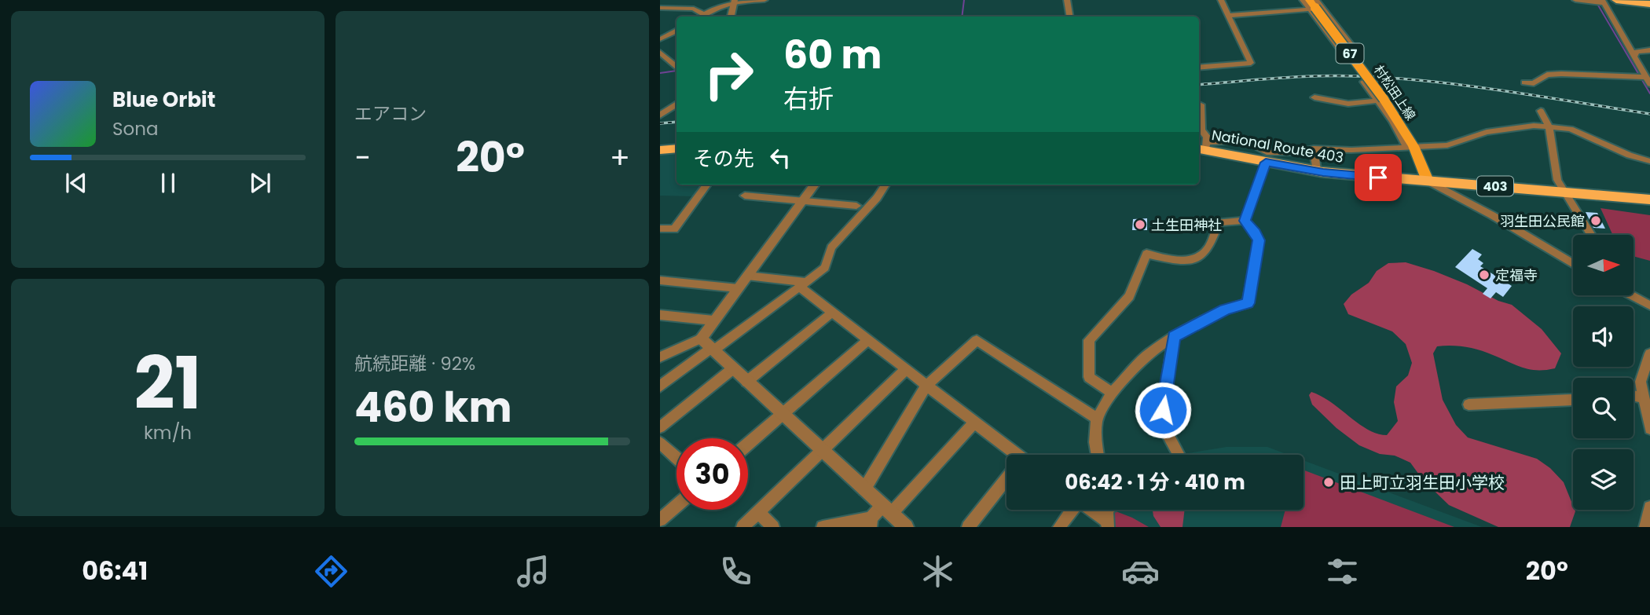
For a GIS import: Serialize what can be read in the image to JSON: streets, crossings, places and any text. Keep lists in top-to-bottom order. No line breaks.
{"streets":{"highway":["National Route 403","403"],"main road":["67","村松田上線"]},"crossings":[["村松田上線","National Route 403"]],"places":["羽生田公民館","土生田神社","定福寺","田上町立羽生田小学校"],"north":"right","page":{"tile":["エアコン",["21","km/h"],["航続距離 · 92%","460 km"]],"turn":["60 m","右折"],"song":["Blue Orbit","Sona"],"then":"その先","heat":["−","20°","+"],"limit":"30","trip":"06:42 · 1 分 · 410 m","tabs":["06:41","20°"]}}
